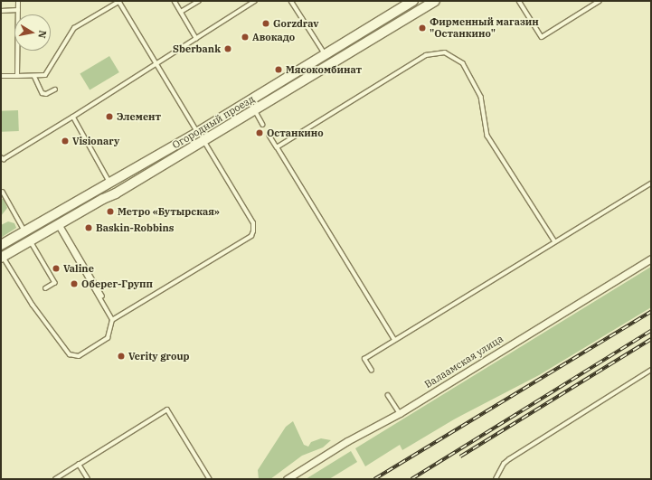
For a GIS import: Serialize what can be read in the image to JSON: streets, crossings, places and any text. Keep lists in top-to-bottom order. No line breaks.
{"streets":{"main road":["Огородный проезд"],"street":["Валаамская улица"]},"places":["Gorzdrav","Фирменный магазин \"Останкино\"","Авокадо","Sberbank","Мясокомбинат","Элемент","Останкино","Visionary","Метро «Бутырская»","Baskin-Robbins","Valine","Оберег-Групп","Verity group"],"north":"right"}
